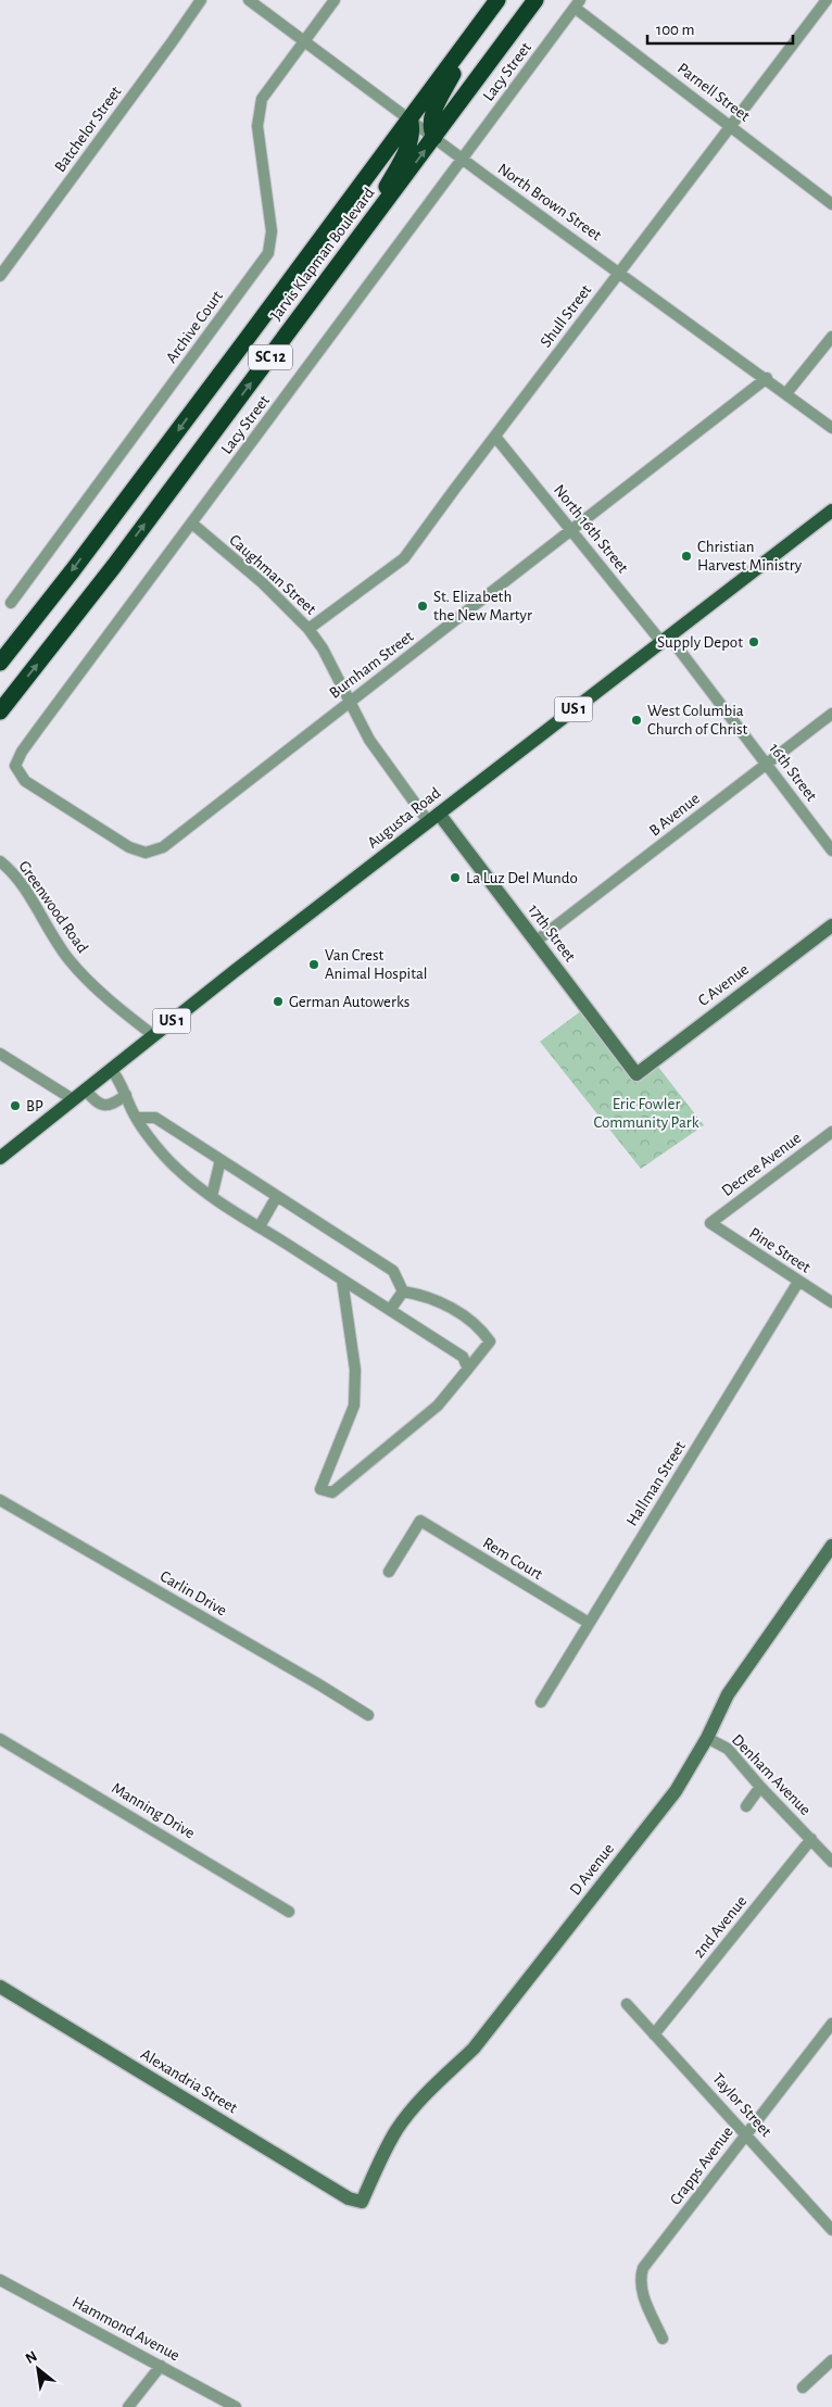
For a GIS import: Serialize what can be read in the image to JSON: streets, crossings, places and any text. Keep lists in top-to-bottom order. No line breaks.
{"streets":{"highway":["Jarvis Klapman Boulevard","SC 12"],"main road":["US 1","Augusta Road"],"street":["Lacy Street","Parnell Street","Batchelor Street","North Brown Street","Shull Street","Archive Court","North 16th Street","Caughman Street","Burnham Street","16th Street","B Avenue","Greenwood Road","17th Street","C Avenue","Decree Avenue","Pine Street","Hallman Street","Rem Court","Carlin Drive","Denham Avenue","Manning Drive","D Avenue","2nd Avenue","Alexandria Street","Taylor Street","Crapps Avenue","Hammond Avenue"]},"crossings":[["Lacy Street","Parnell Street"],["Lacy Street","North Brown Street"],["Lacy Street","Caughman Street"],["Lacy Street","Burnham Street"],["Parnell Street","Shull Street"],["North Brown Street","Jarvis Klapman Boulevard"],["North Brown Street","Shull Street"],["North Brown Street","Archive Court"],["North Brown Street","Burnham Street"],["Shull Street","North 16th Street"],["Shull Street","Caughman Street"],["North 16th Street","Burnham Street"],["North 16th Street","16th Street"],["North 16th Street","Augusta Road"],["Caughman Street","Burnham Street"],["Caughman Street","Augusta Road"],["Caughman Street","17th Street"],["16th Street","B Avenue"],["16th Street","Augusta Road"],["B Avenue","17th Street"],["Augusta Road","Greenwood Road"],["Augusta Road","17th Street"],["17th Street","C Avenue"],["Decree Avenue","Pine Street"],["Pine Street","Hallman Street"],["Hallman Street","Rem Court"],["Denham Avenue","D Avenue"],["Denham Avenue","2nd Avenue"],["D Avenue","Alexandria Street"],["2nd Avenue","Taylor Street"],["Taylor Street","Crapps Avenue"]],"parks":["Eric Fowler Community Park"],"places":["Christian Harvest Ministry","St. Elizabeth the New Martyr","Supply Depot","West Columbia Church of Christ","La Luz Del Mundo","Van Crest Animal Hospital","German Autowerks","BP"],"scale_bar":"100 m","north":"top left"}
